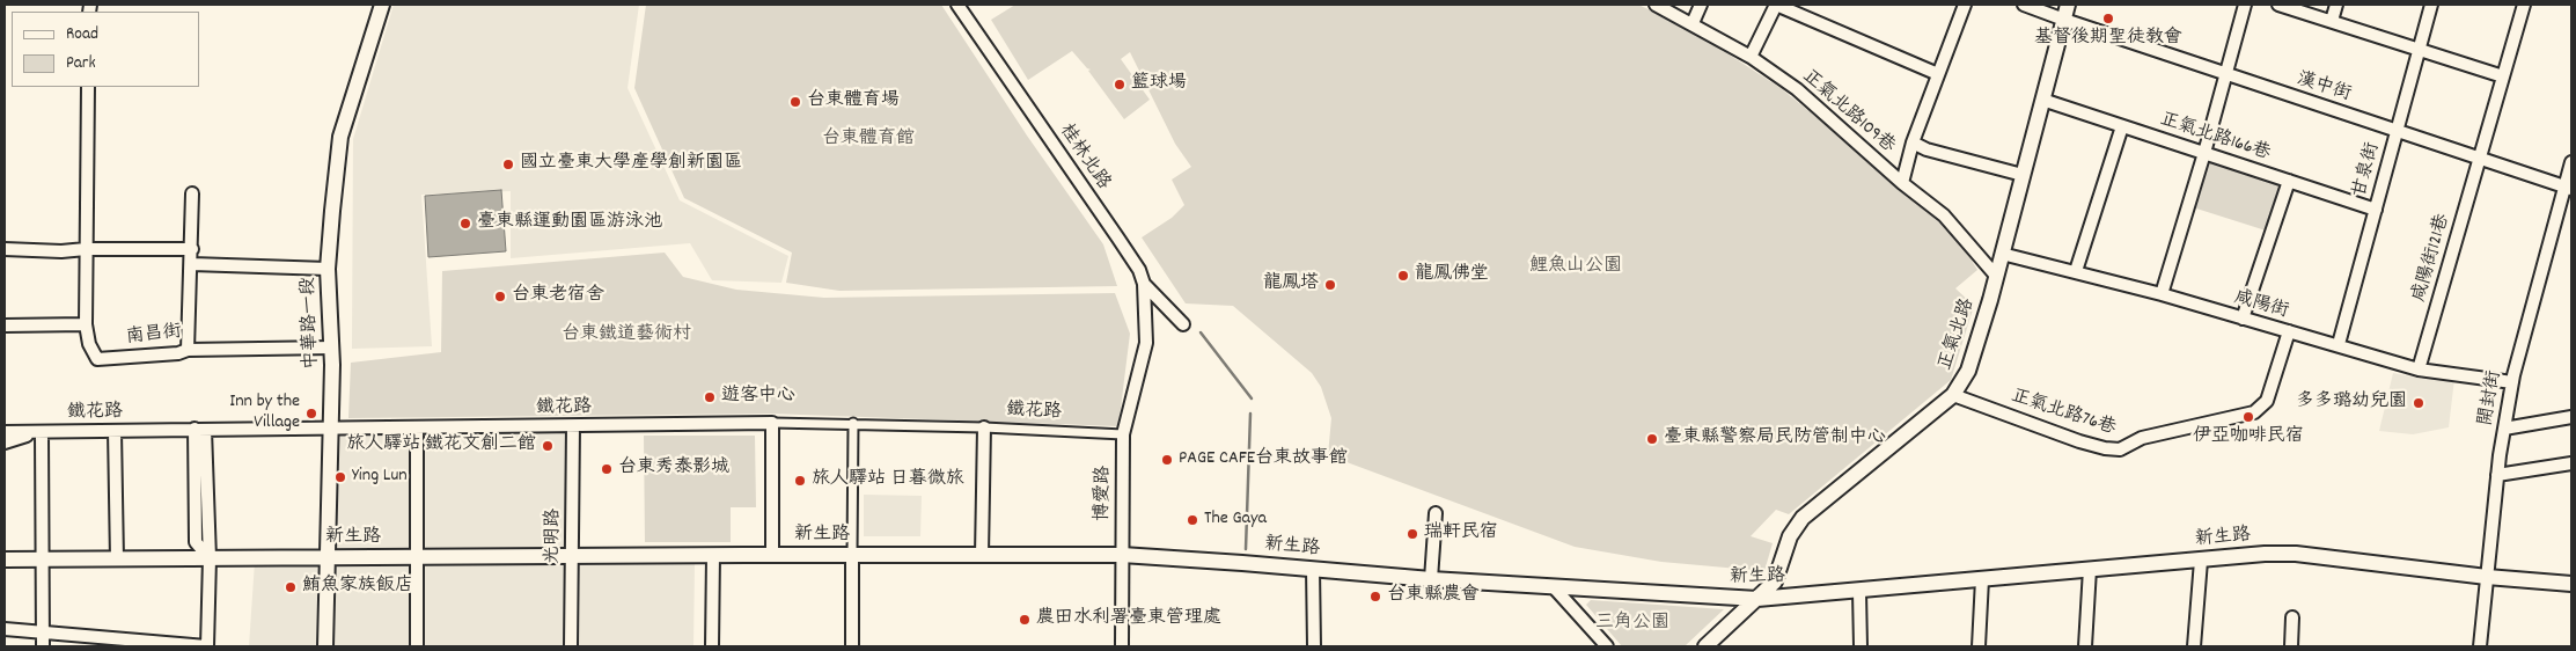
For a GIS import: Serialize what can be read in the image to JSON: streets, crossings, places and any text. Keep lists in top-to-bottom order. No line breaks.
{"streets":{"street":["漢中街","正氣北路109巷","正氣北路166巷","桂林北路","甘泉街","咸陽街121巷","咸陽街","中華路一段","正氣北路","南昌街","開封街","鐵花路","正氣北路76巷","博愛路","光明路","新生路"]},"crossings":[["漢中街","甘泉街"],["漢中街","咸陽街121巷"],["漢中街","正氣北路"],["漢中街","開封街"],["正氣北路109巷","正氣北路"],["正氣北路166巷","甘泉街"],["正氣北路166巷","正氣北路"],["桂林北路","博愛路"],["甘泉街","咸陽街"],["咸陽街121巷","咸陽街"],["咸陽街","正氣北路"],["咸陽街","開封街"],["咸陽街","正氣北路76巷"],["中華路一段","南昌街"],["中華路一段","鐵花路"],["中華路一段","新生路"],["正氣北路","正氣北路76巷"],["正氣北路","新生路"],["開封街","新生路"],["鐵花路","博愛路"],["鐵花路","光明路"],["博愛路","新生路"],["光明路","新生路"]],"parks":["台東體育館","鯉魚山公園","台東鐵道藝術村","三角公園"],"places":["基督後期聖徒教會","籃球場","台東體育場","國立臺東大學產學創新園區","臺東縣運動園區游泳池","龍鳳佛堂","龍鳳塔","台東老宿舍","遊客中心","多多璐幼兒園","Inn by the Village","伊亞咖啡民宿","臺東縣警察局民防管制中心","旅人驛站 鐵花文創二館","PAGE CAFE台東故事館","台東秀泰影城","Ying Lun","旅人驛站 日暮微旅","The Gaya","瑞軒民宿","鮪魚家族飯店","台東縣農會","農田水利署臺東管理處"],"legend":["Road","Park"]}
